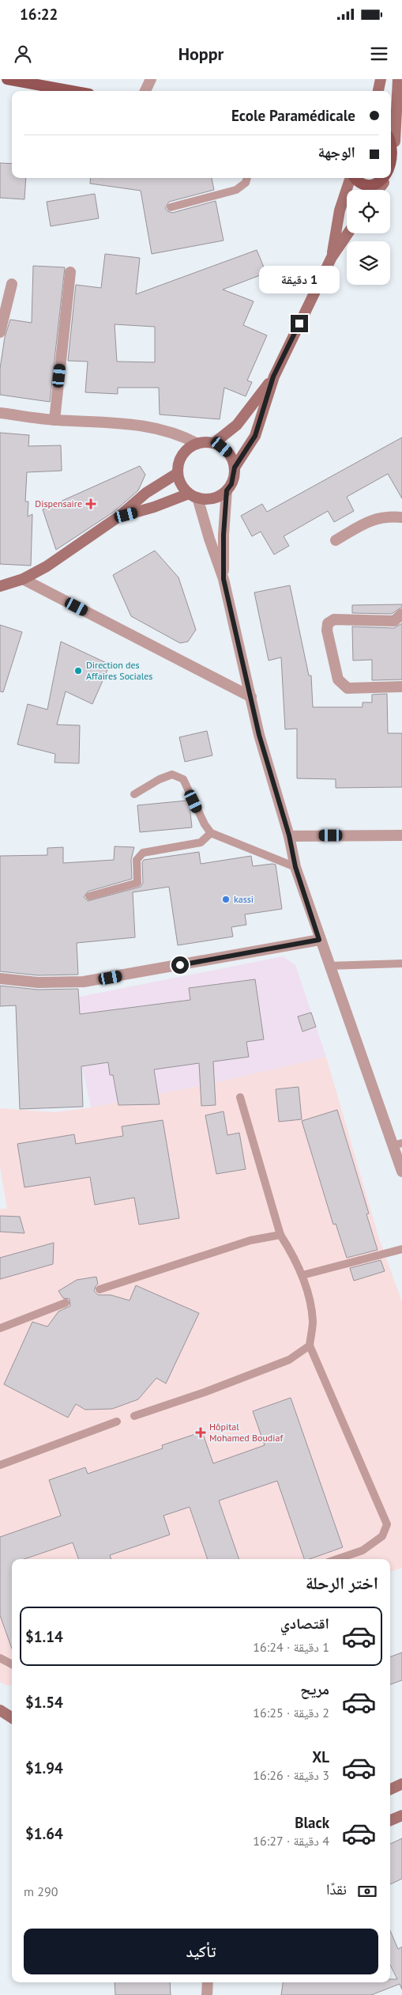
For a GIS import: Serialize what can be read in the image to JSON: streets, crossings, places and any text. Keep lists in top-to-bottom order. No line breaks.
{"places":{"health":["Dispensaire","Hôpital Mohamed Boudiaf"],"other":["Direction des Affaires Sociales","kassi"]},"page":{"status":"16:22","header":"Hoppr","banner":["Ecole Paramédicale","الوجهة"],"bubble":"1 دقيقة","heading":"اختر الرحلة","list":[{"name":"اقتصادي","note":"1 دقيقة · 16:24","value":"$1.14"},{"name":"مريح","note":"2 دقيقة · 16:25","value":"$1.54"},{"name":"XL","note":"3 دقيقة · 16:26","value":"$1.94"},{"name":"Black","note":"4 دقيقة · 16:27","value":"$1.64"}],"pay":["نقدًا","290 m"],"buttons":"تأكيد"}}
